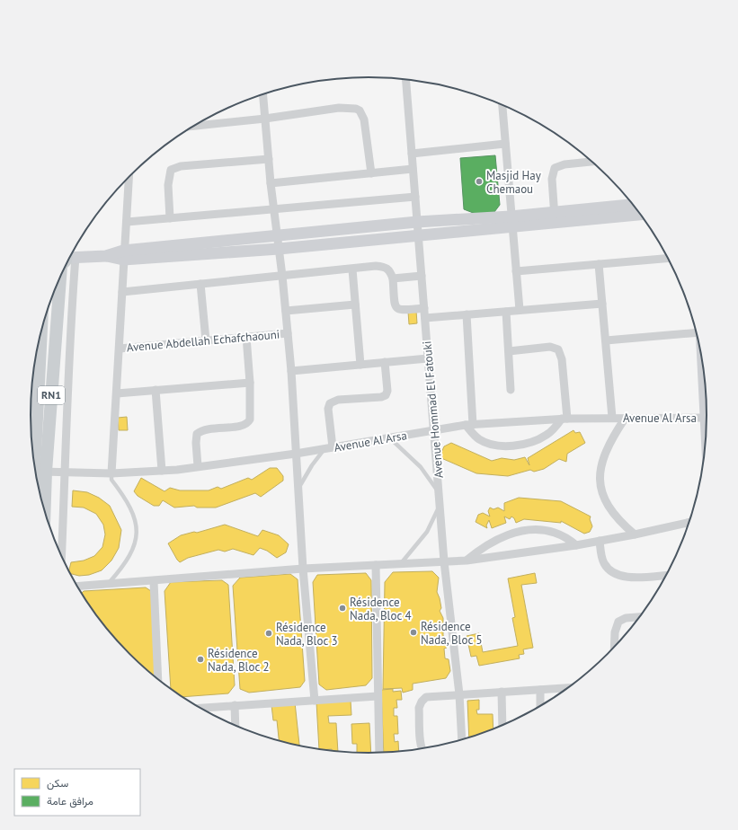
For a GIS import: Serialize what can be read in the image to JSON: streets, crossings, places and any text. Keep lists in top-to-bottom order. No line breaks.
{"streets":{"main road":["RN1"],"street":["Avenue Abdellah Echafchaouni","Avenue Hommad El Fatouki","Avenue Al Arsa"]},"crossings":[["RN1","Avenue Al Arsa"],["Avenue Hommad El Fatouki","Avenue Al Arsa"]],"places":["Masjid Hay Chemaou","Résidence Nada, Bloc 4","Résidence Nada, Bloc 5","Résidence Nada, Bloc 3","Résidence Nada, Bloc 2"],"legend":["سكن","مرافق عامة"]}
